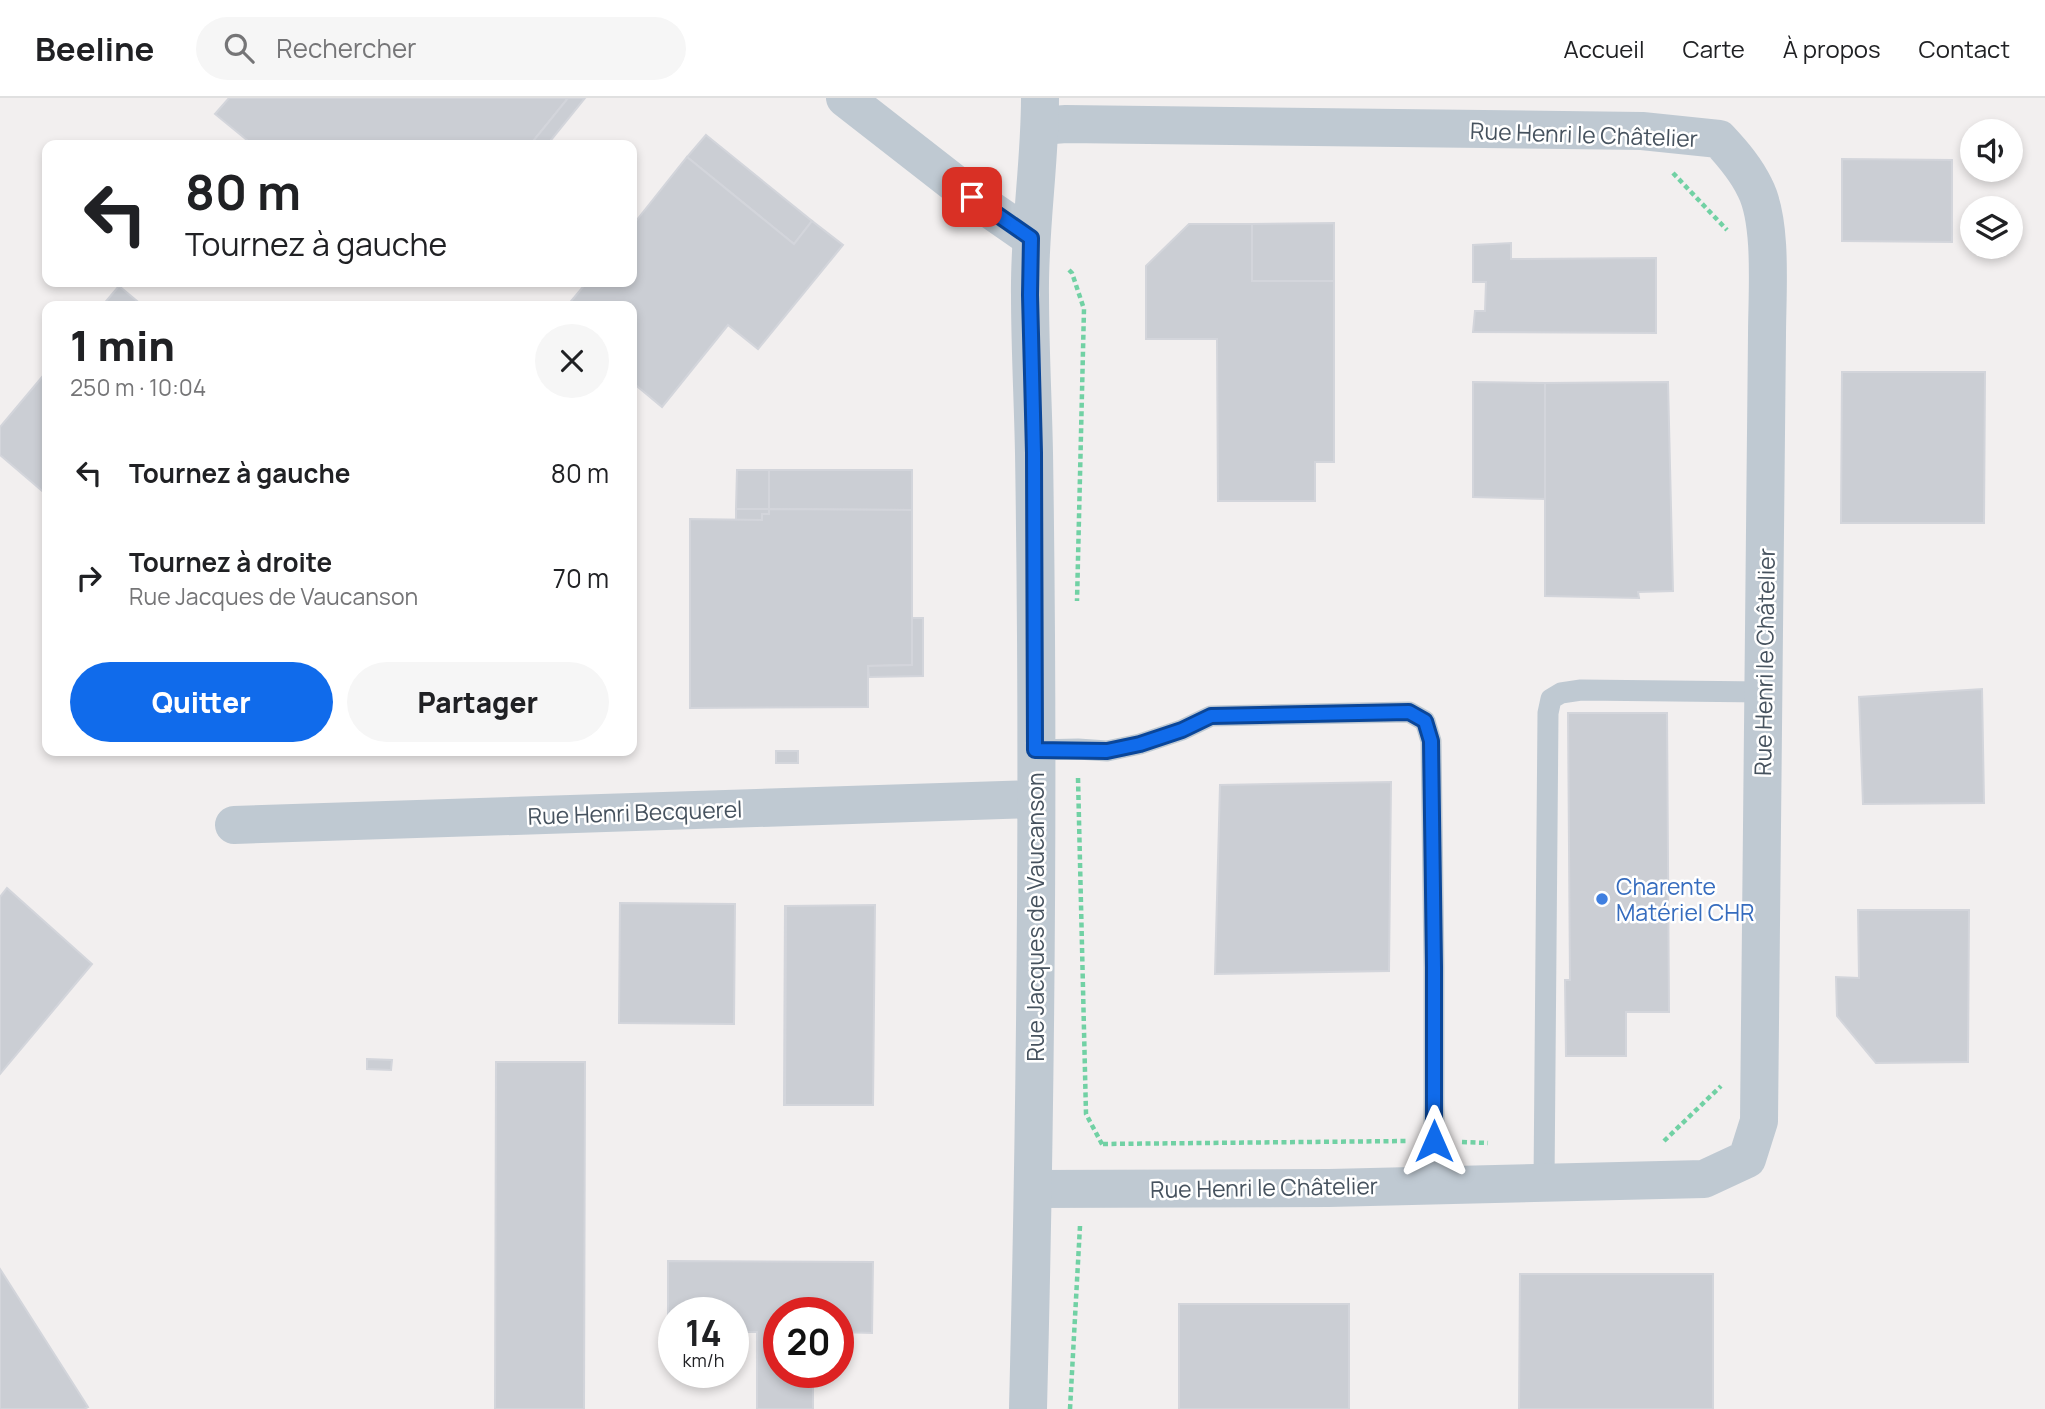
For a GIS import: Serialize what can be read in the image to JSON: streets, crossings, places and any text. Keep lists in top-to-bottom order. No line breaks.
{"streets":{"street":["Rue Henri le Châtelier","Rue Henri Becquerel","Rue Jacques de Vaucanson"]},"crossings":[["Rue Henri le Châtelier","Rue Jacques de Vaucanson"],["Rue Henri Becquerel","Rue Jacques de Vaucanson"]],"places":["Charente Matériel CHR"],"page":{"header":"Beeline","search":"Rechercher","nav":["Accueil","Carte","À propos","Contact"],"turn":["80 m","Tournez à gauche"],"heading":["1 min","250 m · 10:04"],"list":[{"name":"Tournez à gauche","value":"80 m"},{"name":"Tournez à droite","note":"Rue Jacques de Vaucanson","value":"70 m"}],"buttons":["Quitter","Partager"],"speed":"14 km/h","limit":"20"}}
